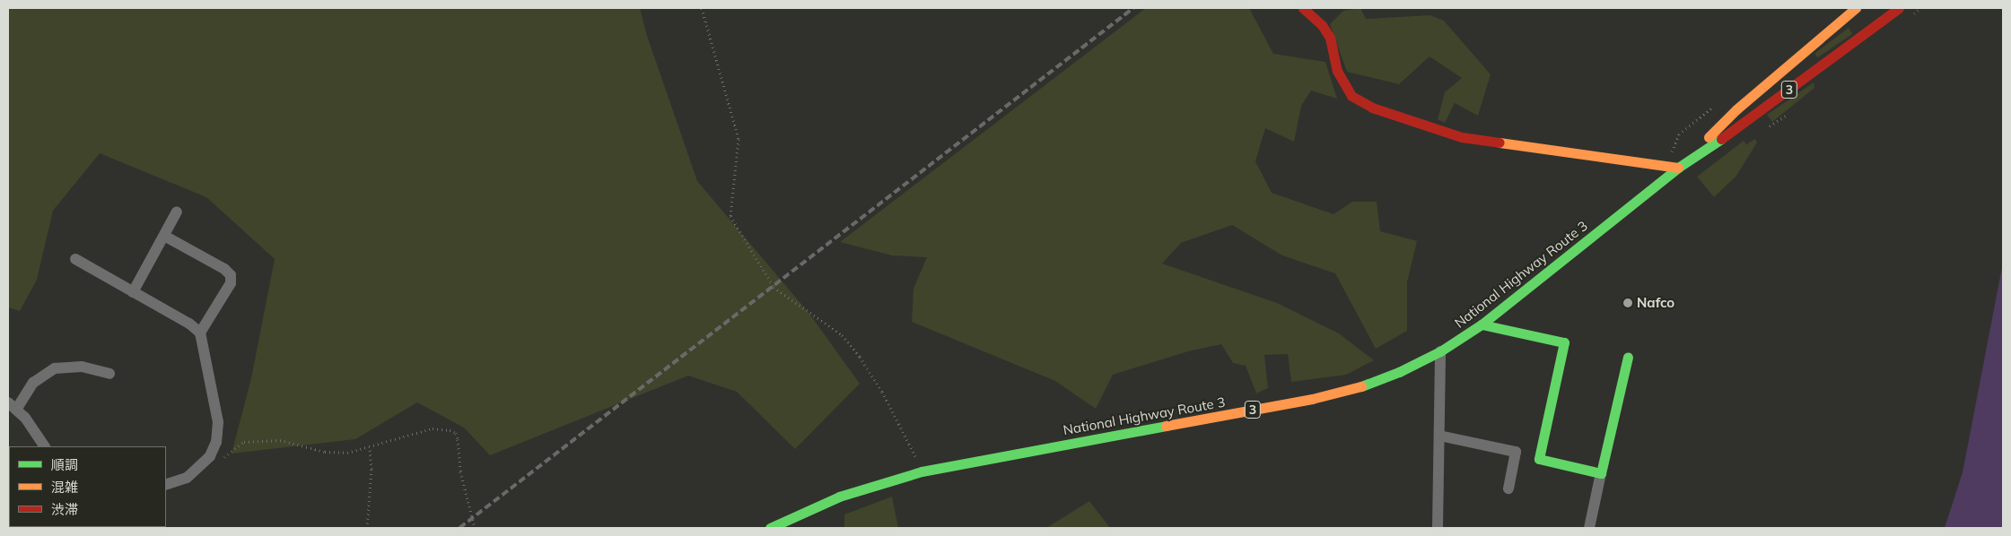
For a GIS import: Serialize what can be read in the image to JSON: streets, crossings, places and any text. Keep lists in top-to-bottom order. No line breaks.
{"streets":{"main road":["3","National Highway Route 3"]},"places":["Nafco"],"legend":["順調","混雑","渋滞"]}
